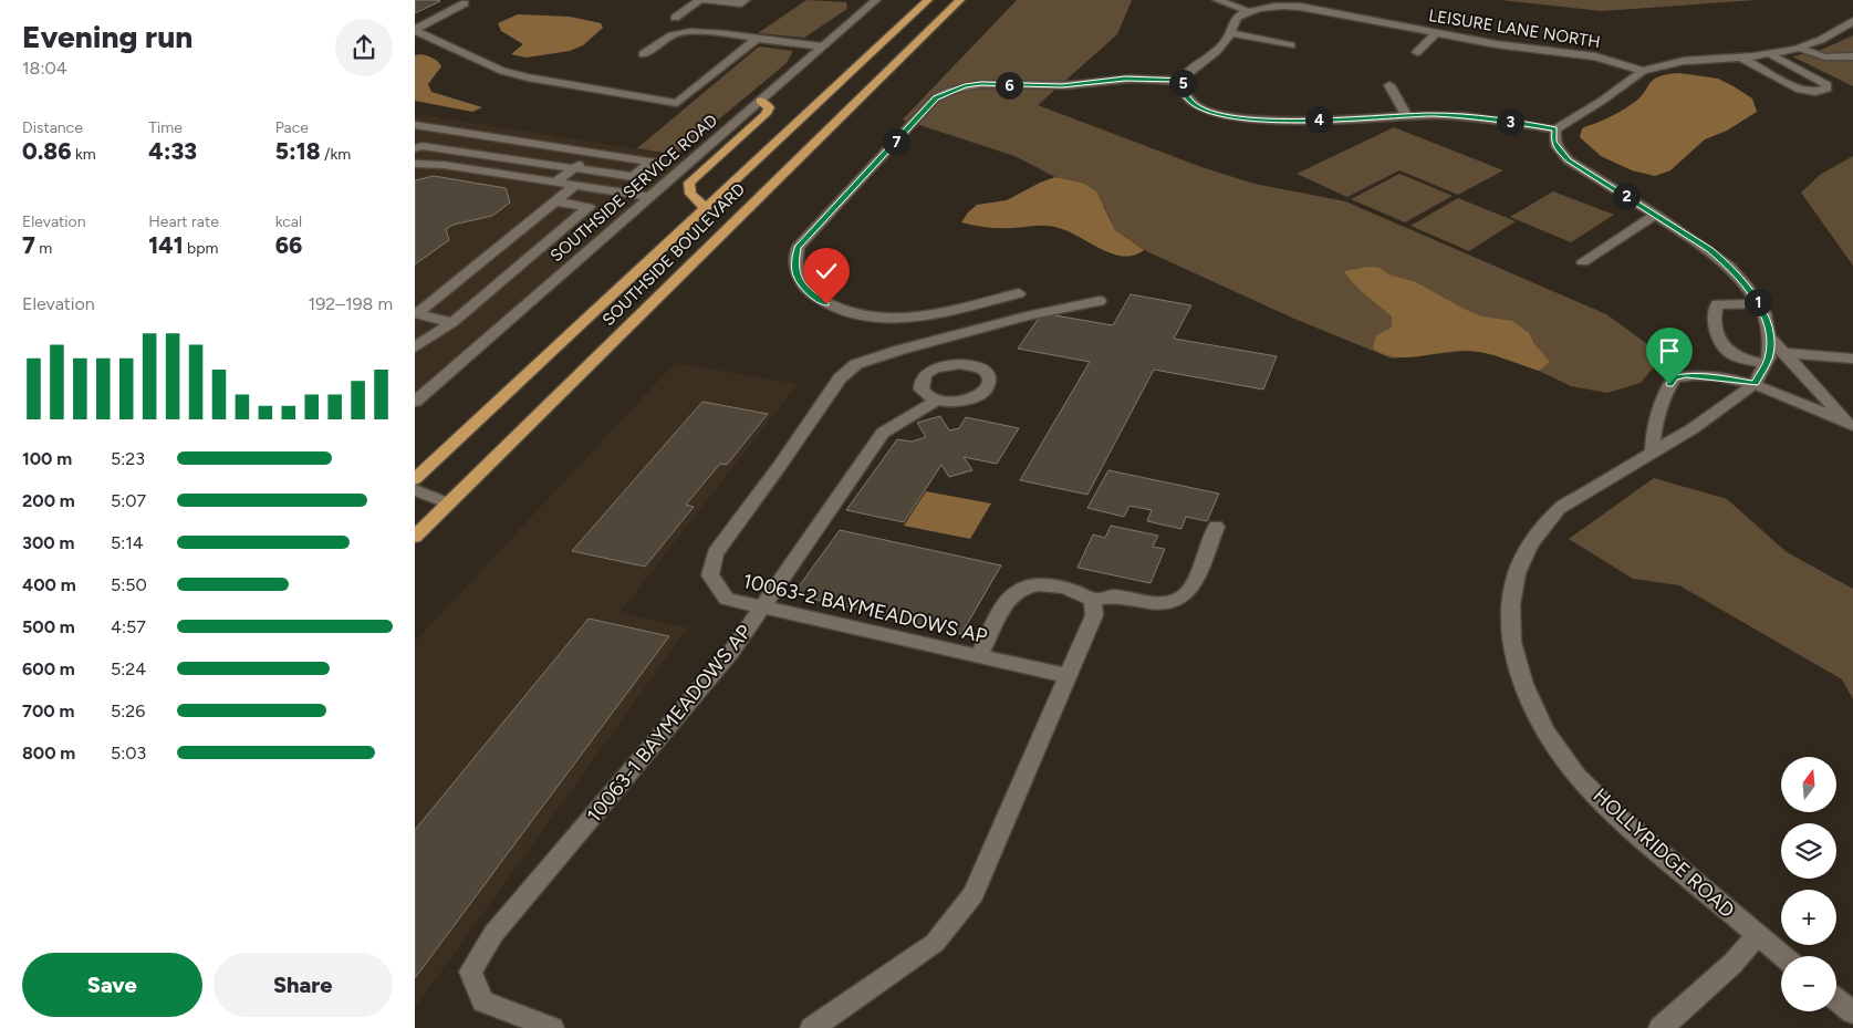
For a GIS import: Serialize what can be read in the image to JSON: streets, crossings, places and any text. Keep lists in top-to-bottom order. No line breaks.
{"streets":{"highway":["SOUTHSIDE BOULEVARD"],"street":["LEISURE LANE NORTH","SOUTHSIDE SERVICE ROAD","10063-2 BAYMEADOWS AP","10063-1 BAYMEADOWS AP","HOLLYRIDGE ROAD"]},"crossings":[["10063-2 BAYMEADOWS AP","10063-1 BAYMEADOWS AP"]],"north":"top","page":{"heading":["Evening run","18:04"],"pins":["5","6","4","3","7","2","1"],"stats":[["Distance","0.86 km"],["Time","4:33"],["Pace","5:18 /km"],["Elevation","7 m"],["Heart rate","141 bpm"],["kcal","66"]],"chart":["Elevation","192–198 m"],"list":[{"name":"100 m","note":"5:23"},{"name":"200 m","note":"5:07"},{"name":"300 m","note":"5:14"},{"name":"400 m","note":"5:50"},{"name":"500 m","note":"4:57"},{"name":"600 m","note":"5:24"},{"name":"700 m","note":"5:26"},{"name":"800 m","note":"5:03"}],"map_buttons":["+","−"],"buttons":["Save","Share"]}}
